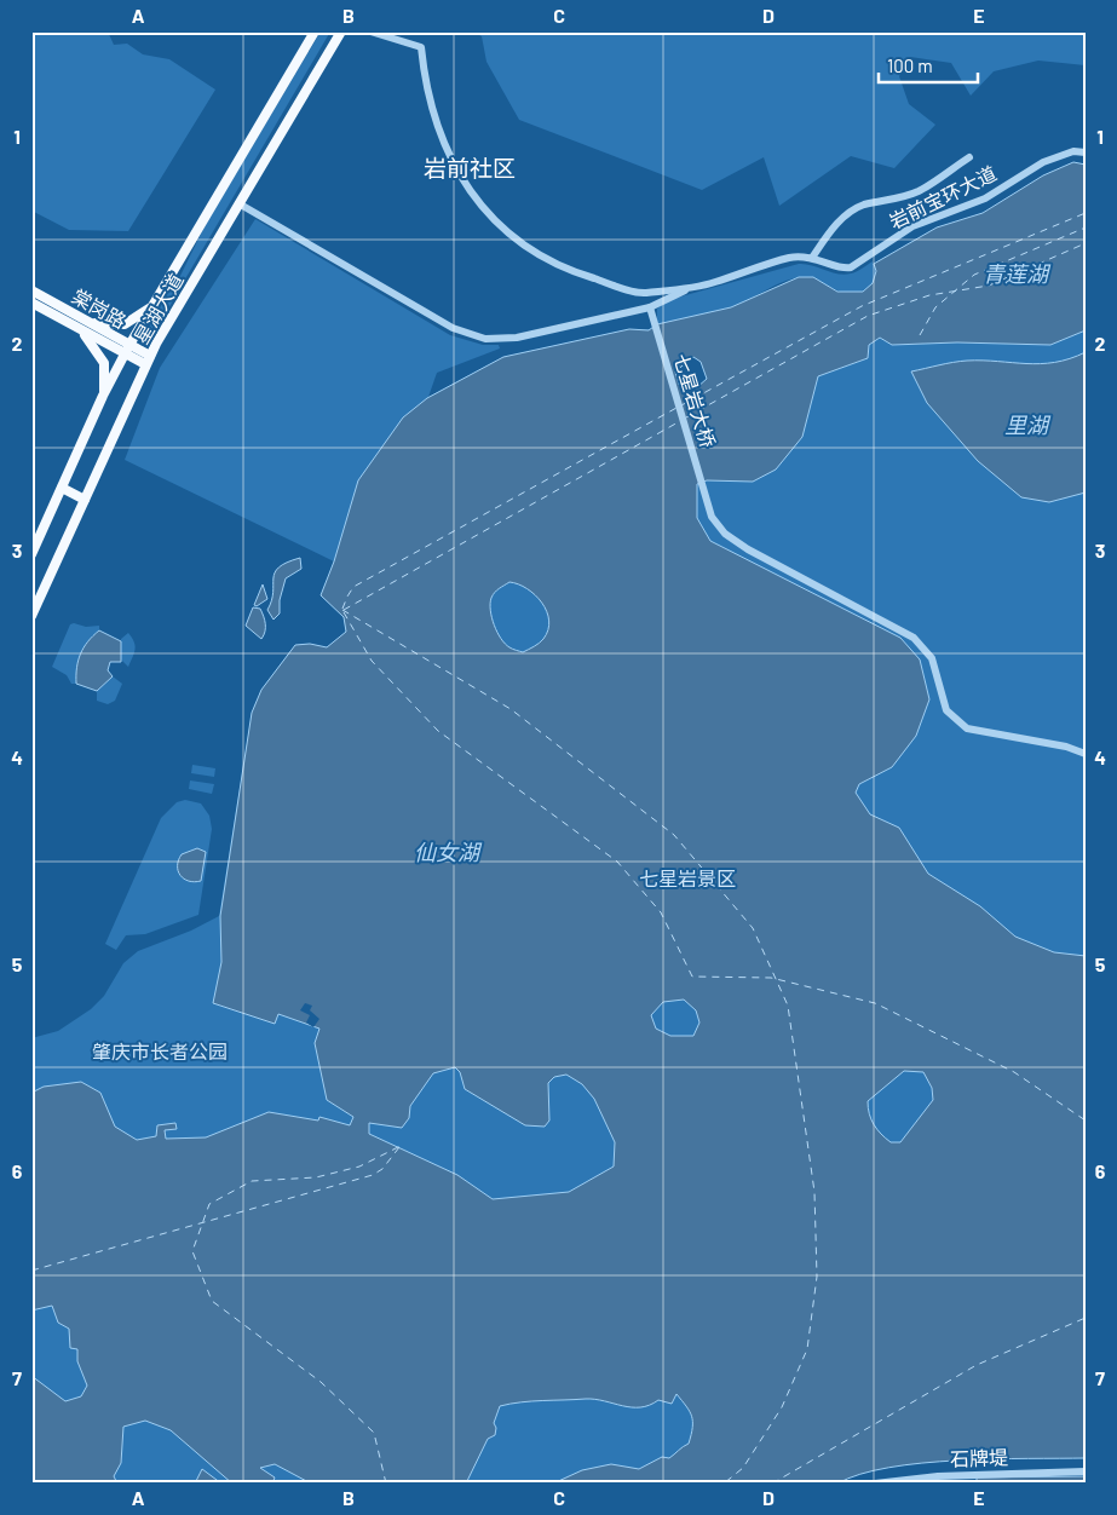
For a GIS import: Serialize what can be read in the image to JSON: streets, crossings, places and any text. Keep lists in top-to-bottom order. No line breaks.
{"streets":{"main road":["棠岗路","星湖大道"],"street":["岩前宝环大道","七星岩大桥","石牌堤"]},"crossings":[["棠岗路","星湖大道"]],"districts":["岩前社区"],"water":["青莲湖","里湖","仙女湖"],"parks":["七星岩景区","肇庆市长者公园"],"scale_bar":"100 m","grid":{"columns":["A","B","C","D","E"],"rows":["1","2","3","4","5","6","7"]}}
